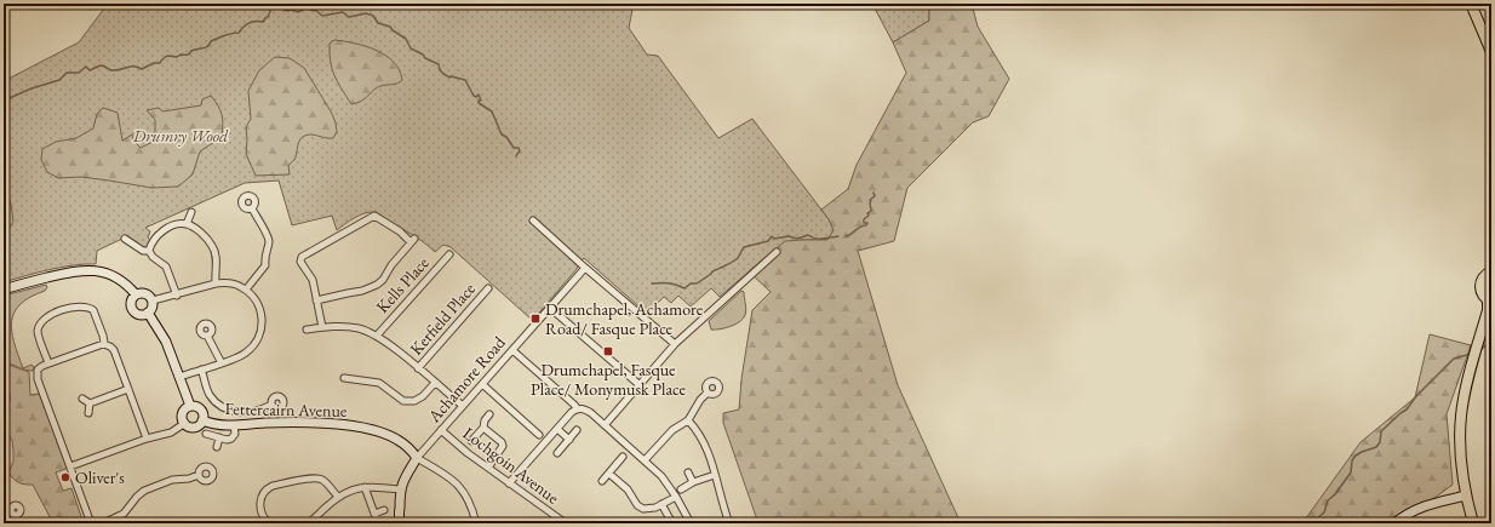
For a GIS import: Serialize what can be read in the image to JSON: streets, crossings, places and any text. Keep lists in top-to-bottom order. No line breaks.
{"streets":{"street":["Kells Place","Kerfield Place","Achamore Road","Fettercairn Avenue","Lochgoin Avenue"]},"crossings":[["Achamore Road","Fettercairn Avenue"],["Achamore Road","Lochgoin Avenue"]],"parks":["Drumry Wood"],"places":{"transit":["Drumchapel, Achamore Road/ Fasque Place","Drumchapel, Fasque Place/ Monymusk Place"],"other":["Oliver's"]}}
